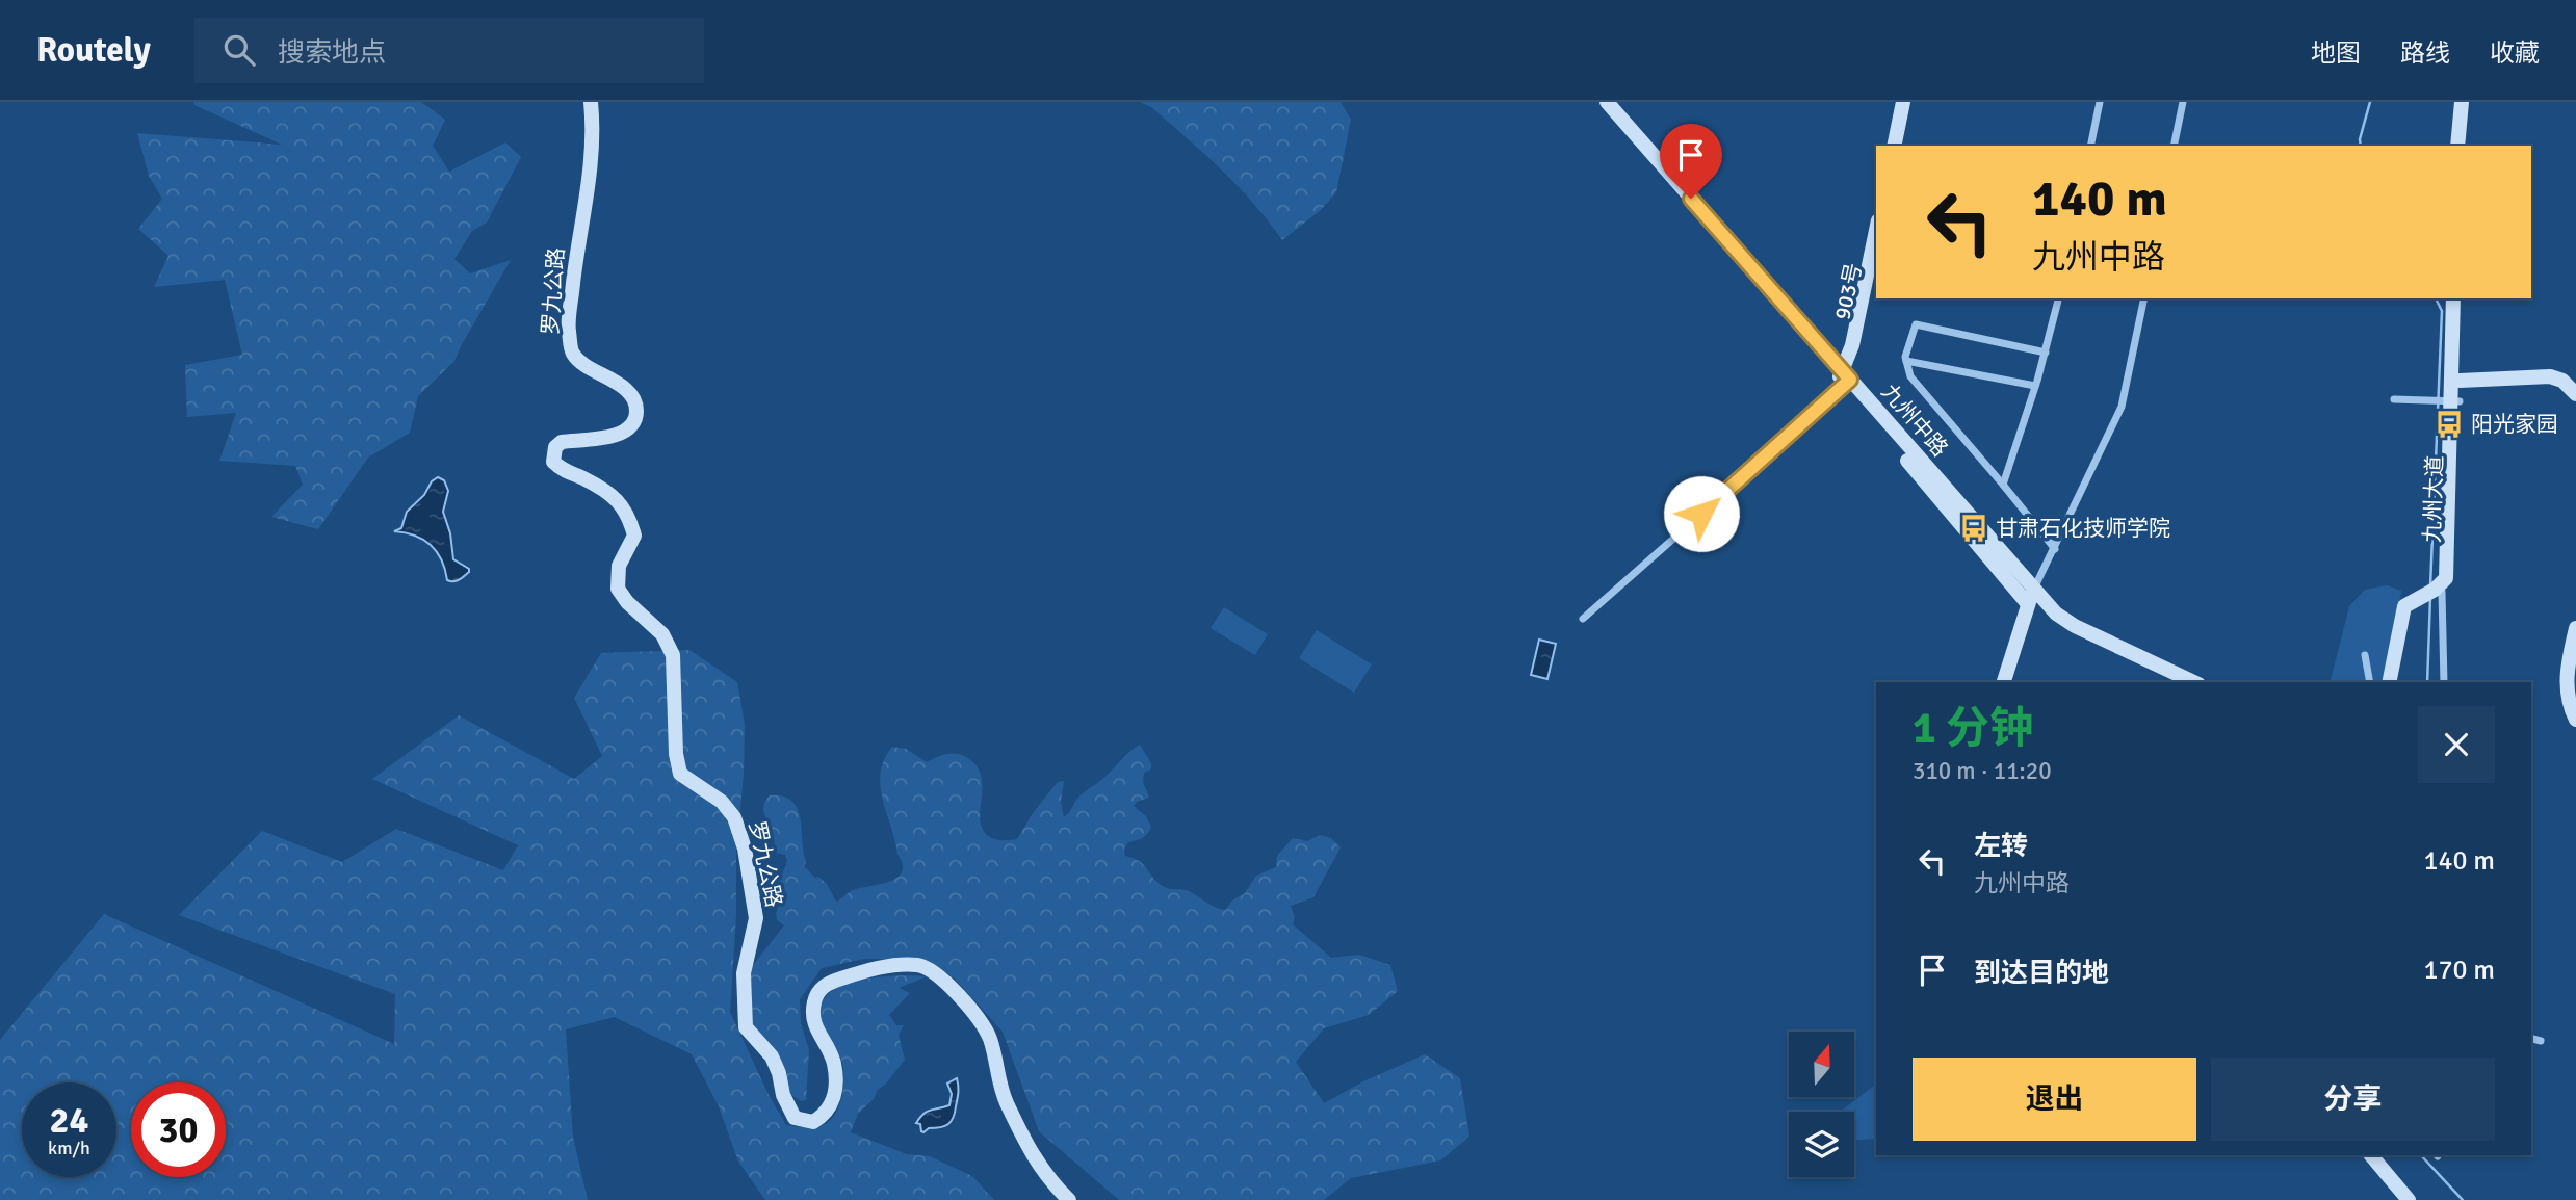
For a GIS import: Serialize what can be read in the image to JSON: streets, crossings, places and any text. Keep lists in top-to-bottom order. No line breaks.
{"streets":{"street":["罗九公路","903号","九州中路","九州大道"]},"crossings":[["903号","九州中路"]],"places":{"bus stop":["阳光家园","甘肃石化技师学院"]},"north":"top","page":{"header":"Routely","search":"搜索地点","nav":["地图","路线","收藏"],"turn":["140 m","九州中路"],"heading":["1 分钟","310 m · 11:20"],"list":[{"name":"左转","note":"九州中路","value":"140 m"},{"name":"到达目的地","value":"170 m"}],"buttons":["退出","分享"],"speed":"24 km/h","limit":"30"}}
